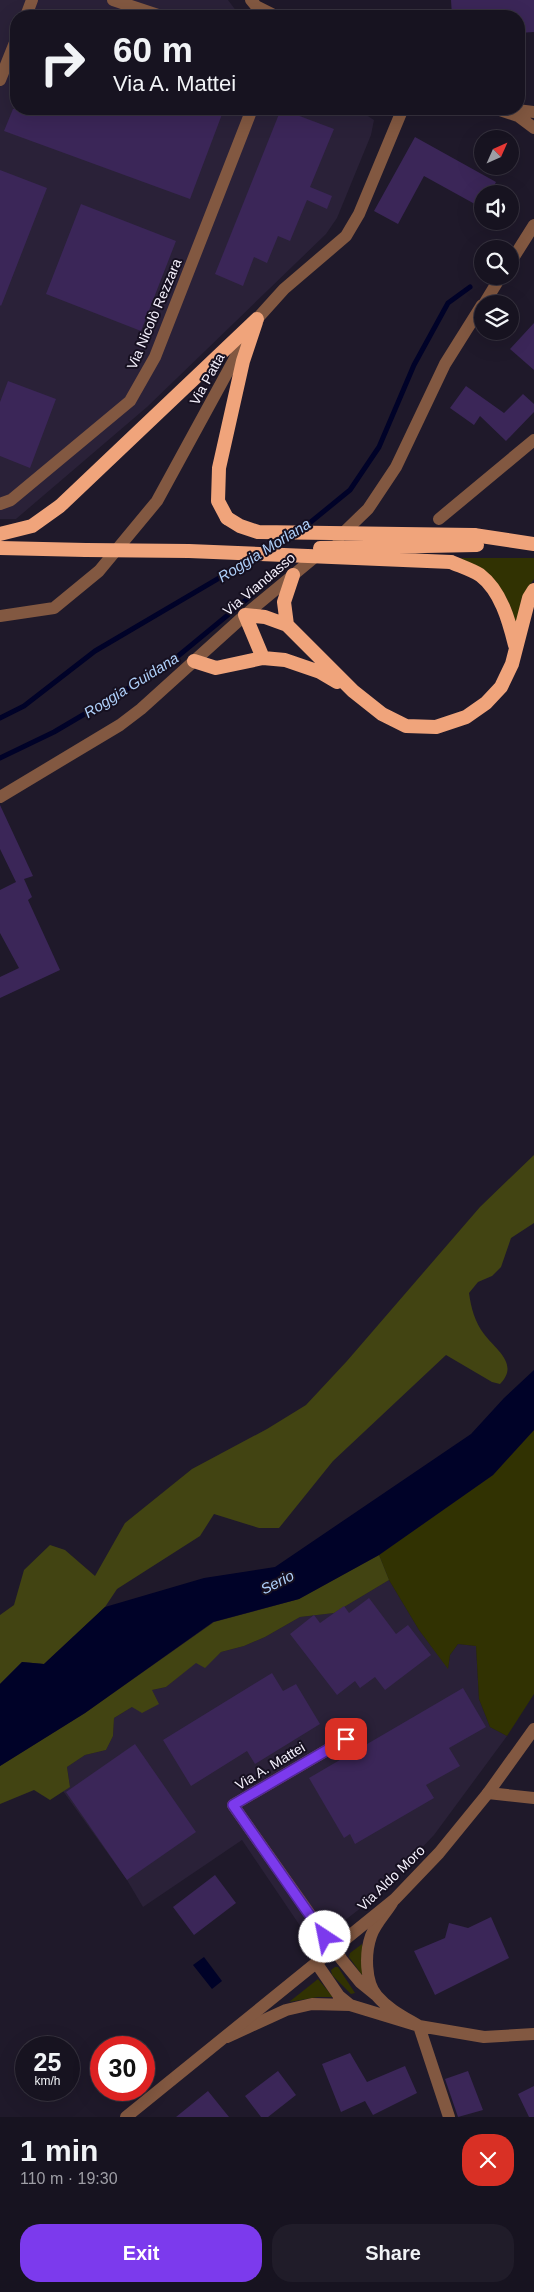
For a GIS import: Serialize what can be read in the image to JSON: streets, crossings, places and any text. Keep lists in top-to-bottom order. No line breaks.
{"streets":{"street":["Via Nicolò Rezzara","Via Patta","Via Viandasso","Via A. Mattei","Via Aldo Moro"]},"crossings":[["Via A. Mattei","Via Aldo Moro"]],"water":["Roggia Morlana","Roggia Guidana","Serio"],"north":"top right","page":{"turn":["60 m","Via A. Mattei"],"speed":"25 km/h","limit":"30","heading":["1 min","110 m · 19:30"],"buttons":["Exit","Share"]}}
